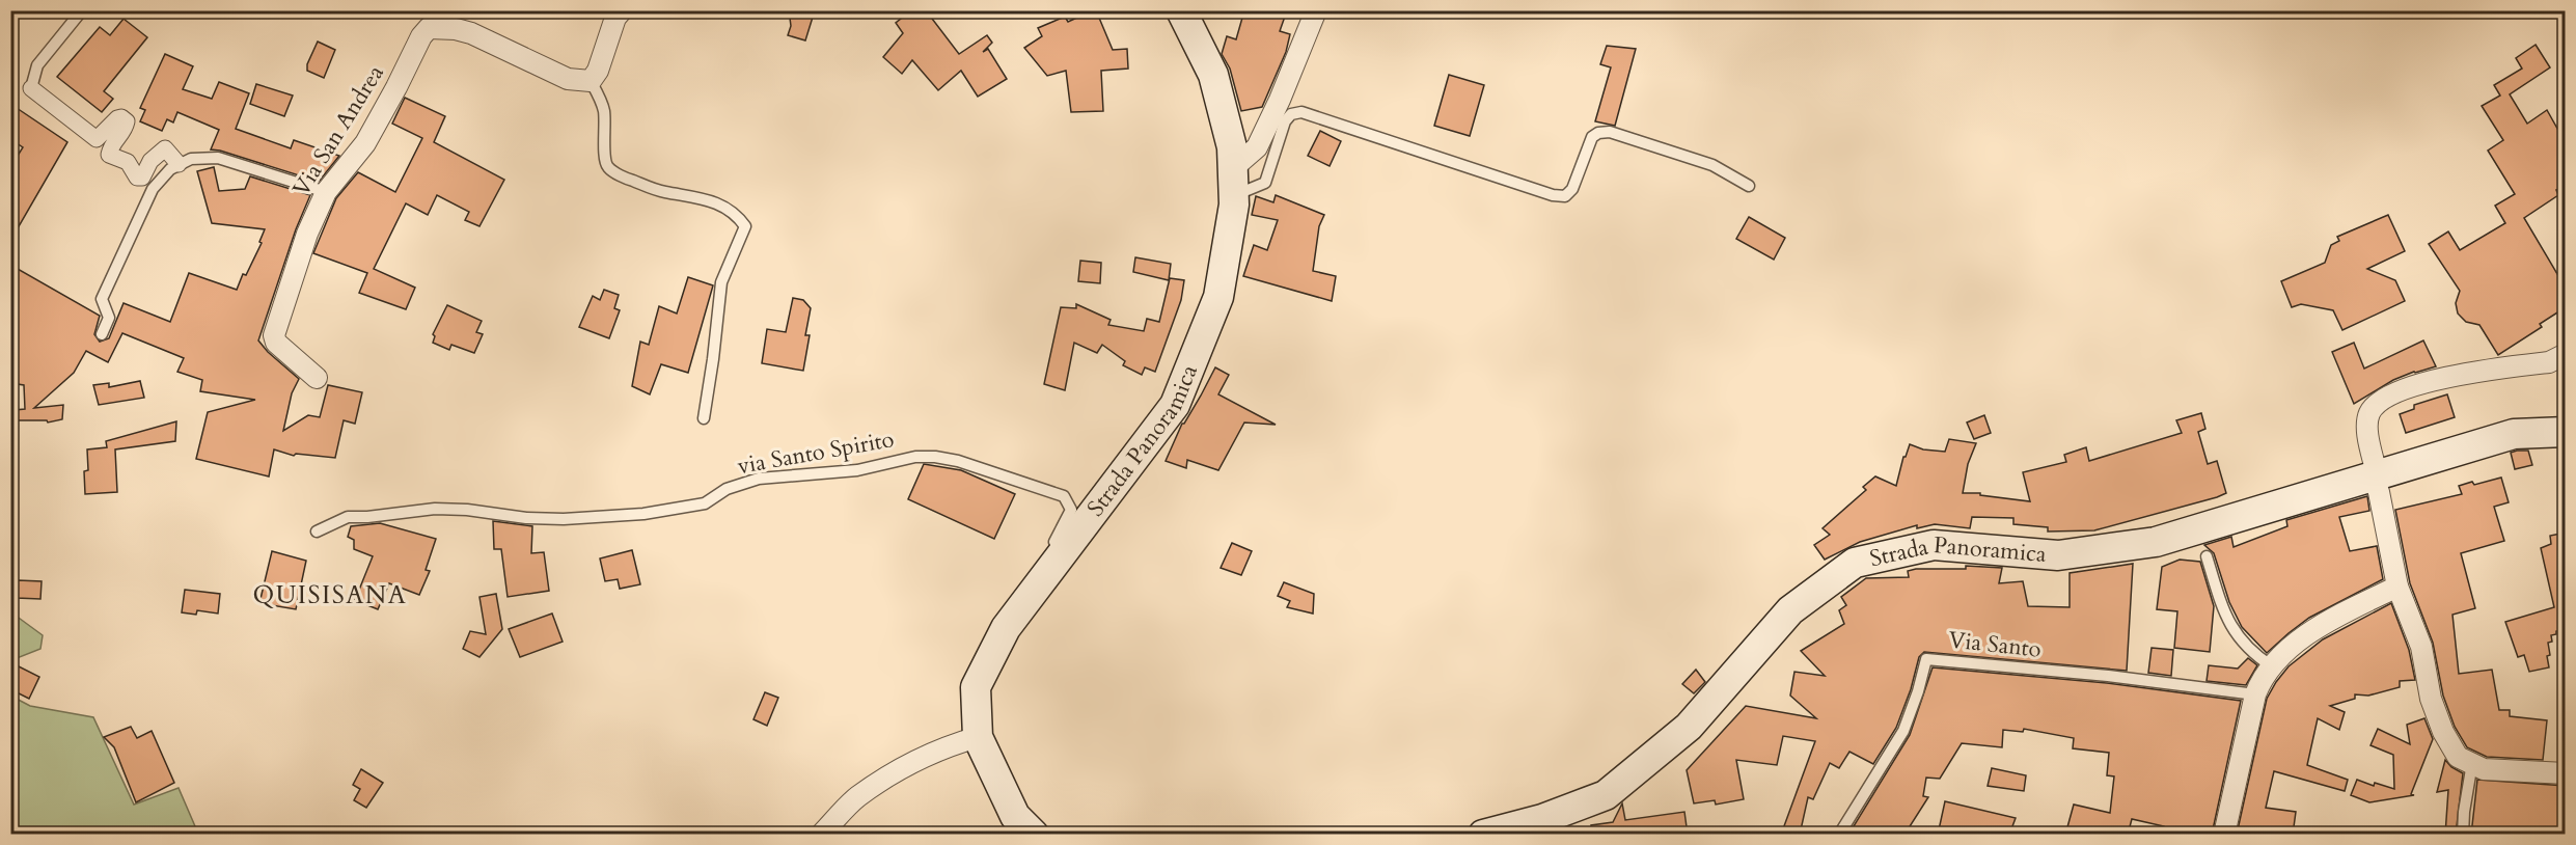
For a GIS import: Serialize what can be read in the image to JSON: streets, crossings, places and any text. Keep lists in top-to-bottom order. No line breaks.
{"streets":{"main road":["Strada Panoramica"],"street":["Via San Andrea"],"lane":["via Santo Spirito","Via Santo"]},"districts":["QUISISANA"]}
